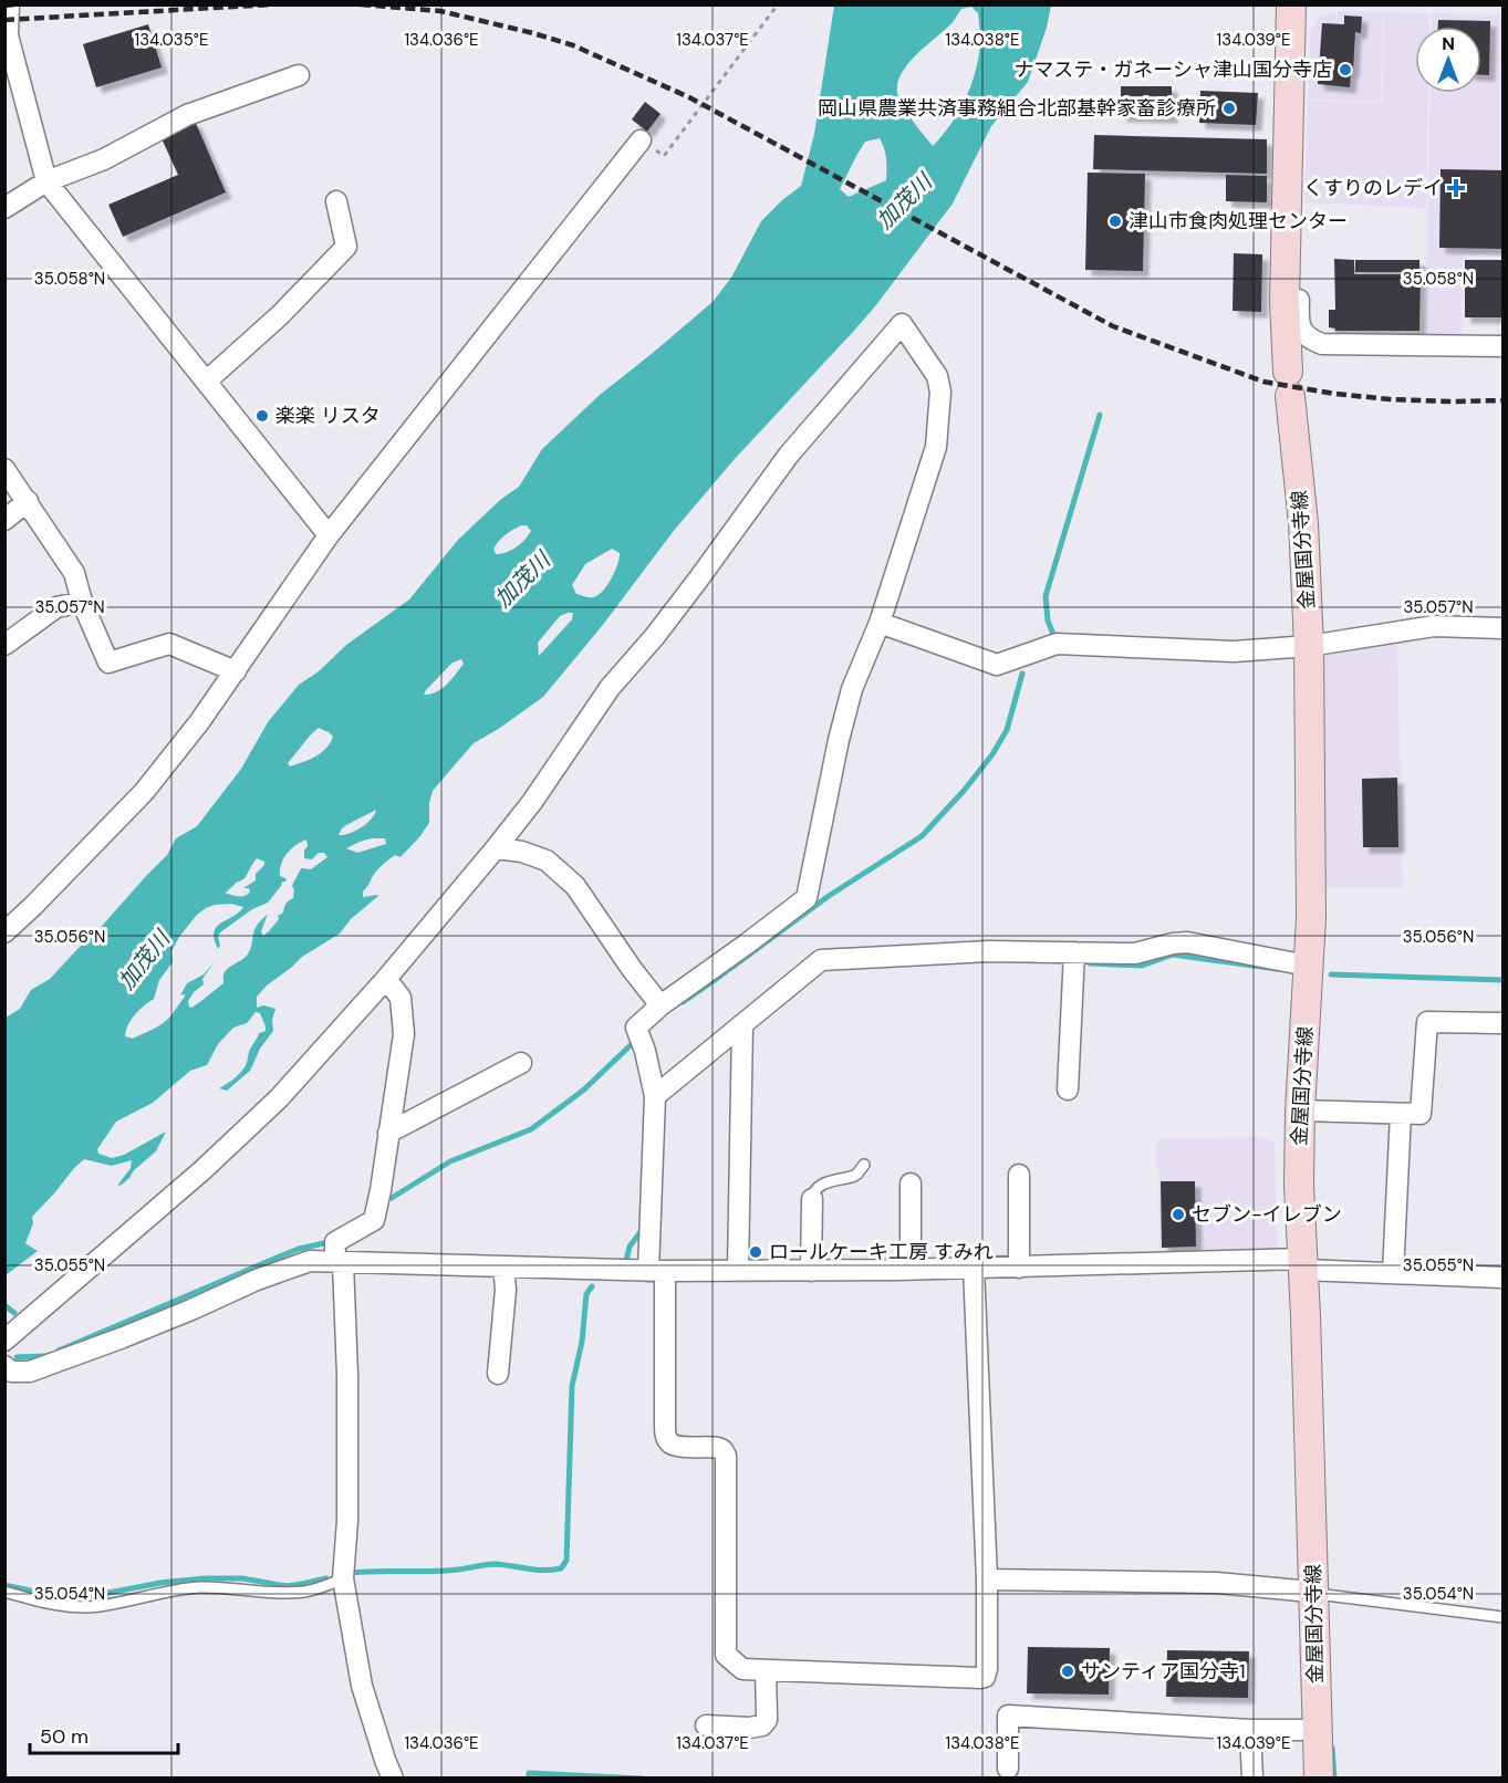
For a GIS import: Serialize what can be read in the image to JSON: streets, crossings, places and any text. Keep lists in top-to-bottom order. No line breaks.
{"streets":{"main road":["金屋国分寺線"]},"water":["加茂川"],"places":{"other":["ナマステ・ガネーシャ津山国分寺店","岡山県農業共済事務組合北部基幹家畜診療所","津山市食肉処理センター","楽楽 リスタ","セブン-イレブン","ロールケーキ工房 すみれ","サンティア国分寺1"],"health":["くすりのレデイ"]},"scale_bar":"50 m","north":"top","coordinates":["134.035°E","134.036°E","134.037°E","134.038°E","134.039°E","35.058°N","35.057°N","35.056°N","35.055°N","35.054°N"]}
